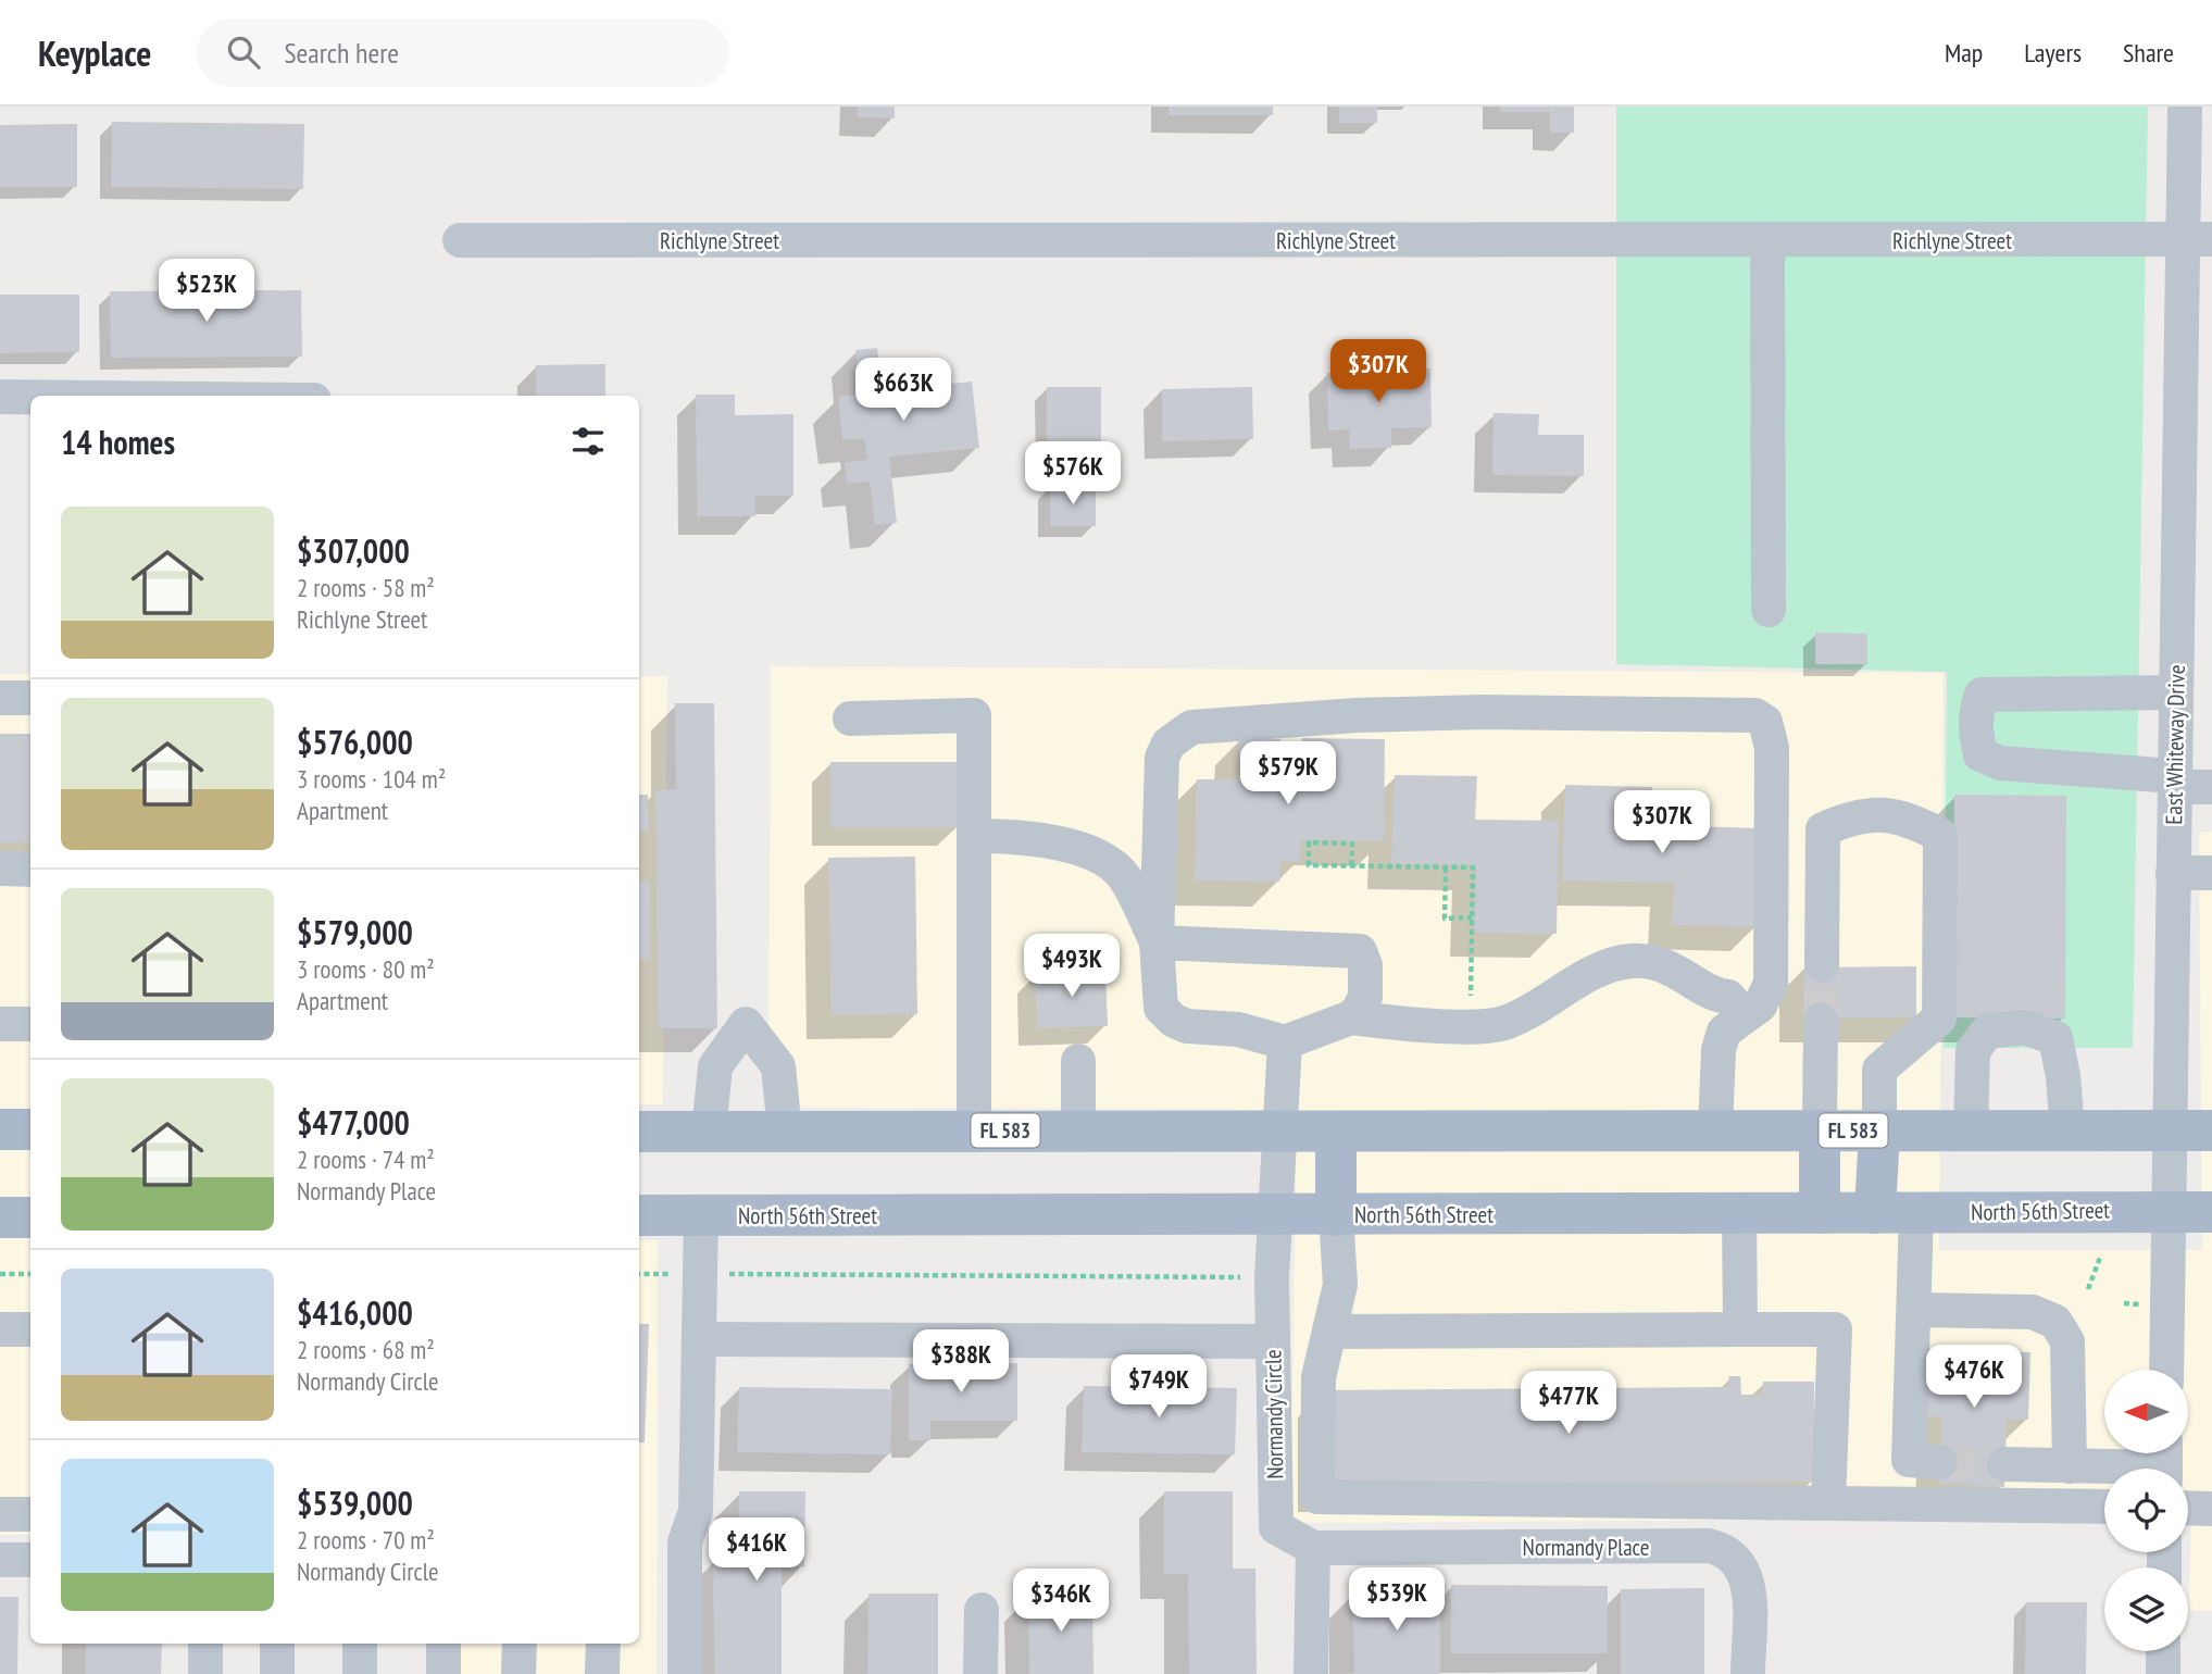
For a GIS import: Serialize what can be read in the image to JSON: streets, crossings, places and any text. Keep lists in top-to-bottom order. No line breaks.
{"streets":{"main road":["FL 583","North 56th Street"],"street":["Richlyne Street","East Whiteway Drive","Normandy Circle","Normandy Place"]},"crossings":[["Richlyne Street","East Whiteway Drive"],["East Whiteway Drive","FL 583"],["East Whiteway Drive","North 56th Street"],["FL 583","Normandy Circle"],["North 56th Street","Normandy Circle"],["Normandy Circle","Normandy Place"]],"north":"left","page":{"header":"Keyplace","search":"Search here","nav":["Map","Layers","Share"],"price":["$523K","$307K","$663K","$576K","$579K","$307K","$493K","$388K","$476K","$749K","$477K","$416K","$539K","$346K"],"heading":"14 homes","list":[{"name":"$307,000","note":"2 rooms · 58 m² · Richlyne Street"},{"name":"$576,000","note":"3 rooms · 104 m² · Apartment"},{"name":"$579,000","note":"3 rooms · 80 m² · Apartment"},{"name":"$477,000","note":"2 rooms · 74 m² · Normandy Place"},{"name":"$416,000","note":"2 rooms · 68 m² · Normandy Circle"},{"name":"$539,000","note":"2 rooms · 70 m² · Normandy Circle"}]}}
